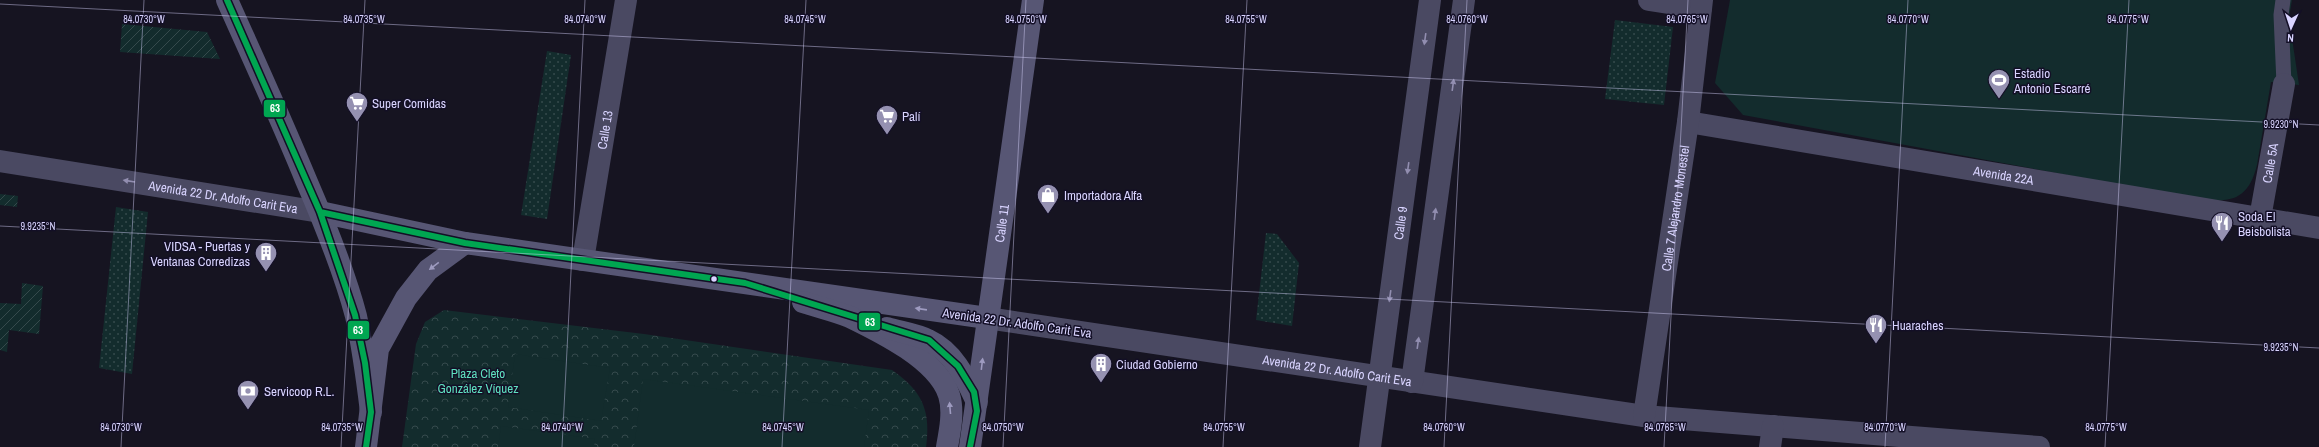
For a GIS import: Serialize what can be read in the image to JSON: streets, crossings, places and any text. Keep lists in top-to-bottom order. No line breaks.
{"streets":{"main road":["Avenida 22 Dr. Adolfo Carit Eva","Calle 11"],"street":["Calle 13","Calle 5A","Avenida 22A","Calle 7 Alejandro Monestel","Calle 9"]},"crossings":[["Calle 13","Avenida 22 Dr. Adolfo Carit Eva"],["Calle 5A","Avenida 22A"],["Avenida 22A","Calle 7 Alejandro Monestel"],["Avenida 22 Dr. Adolfo Carit Eva","Calle 7 Alejandro Monestel"],["Avenida 22 Dr. Adolfo Carit Eva","Calle 11"],["Avenida 22 Dr. Adolfo Carit Eva","Calle 9"]],"parks":["Plaza Cleto González Víquez"],"places":{"sports":["Estadio Antonio Escarré"],"supermarket":["Super Comidas","Palí"],"shop":["Importadora Alfa"],"restaurant":["Soda El Beisbolista","Huaraches"],"building":["VIDSA - Puertas y Ventanas Corredizas","Ciudad Gobierno"],"bank":["Servicoop R.L."]},"lines":["transit line 63"],"north":"bottom","coordinates":["84.0730°W","84.0735°W","84.0740°W","84.0745°W","84.0750°W","84.0755°W","84.0760°W","84.0765°W","84.0770°W","84.0775°W","9.9230°N","9.9235°N"]}
